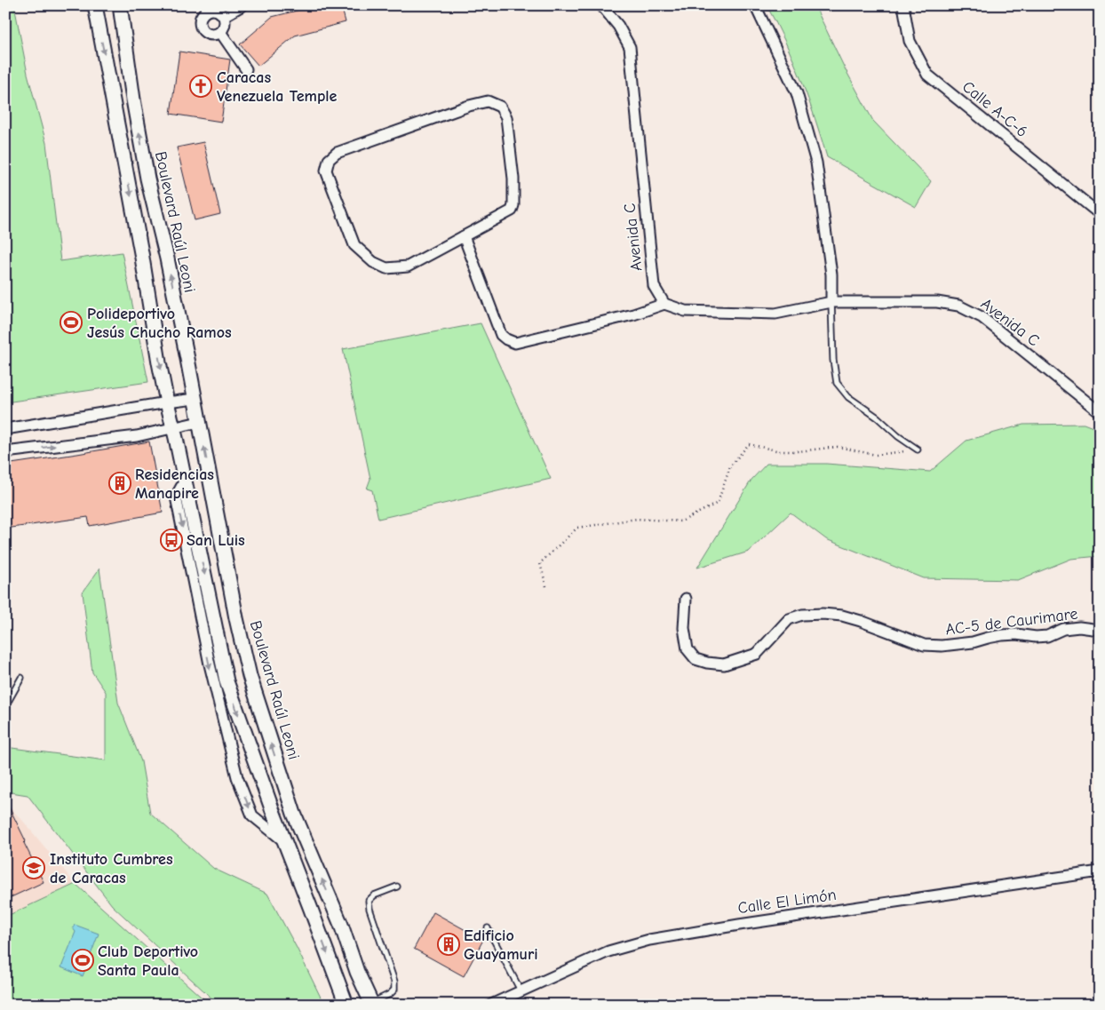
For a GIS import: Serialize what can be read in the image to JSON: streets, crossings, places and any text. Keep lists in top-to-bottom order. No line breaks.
{"streets":{"main road":["Boulevard Raúl Leoni"],"street":["Calle A-C-6","Avenida C","AC-5 de Caurimare","Calle El Limón"]},"places":{"church":["Caracas Venezuela Temple"],"sports":["Polideportivo Jesús Chucho Ramos","Club Deportivo Santa Paula"],"building":["Residencias Manapire","Edificio Guayamuri"],"bus stop":["San Luis"],"school or university":["Instituto Cumbres de Caracas"]}}
